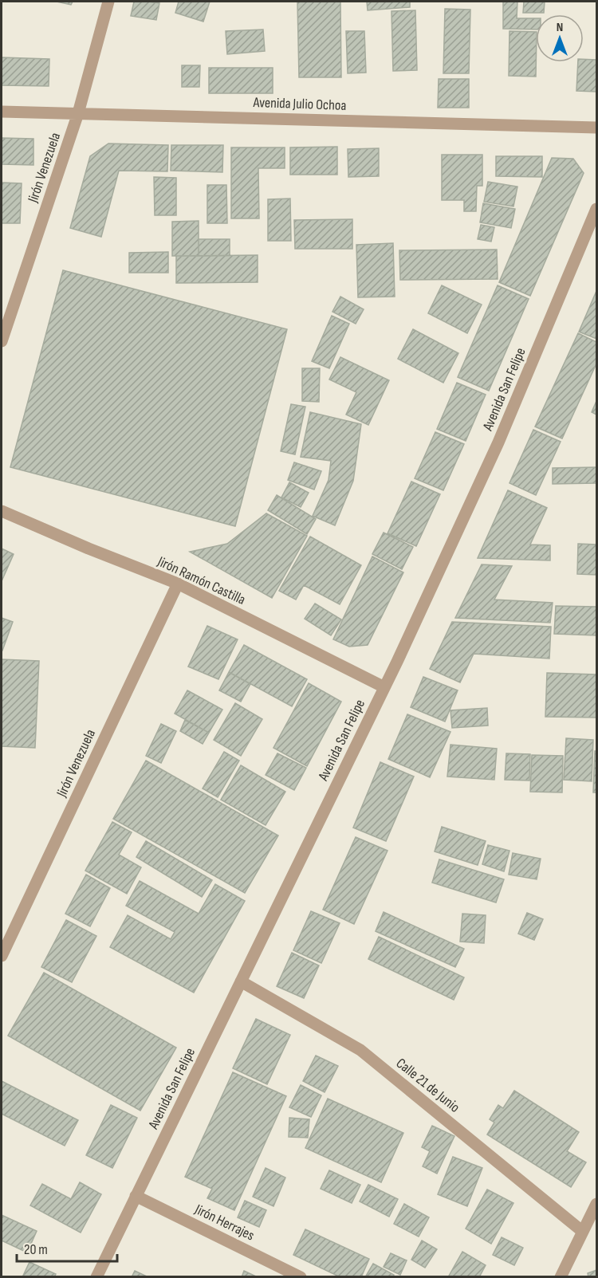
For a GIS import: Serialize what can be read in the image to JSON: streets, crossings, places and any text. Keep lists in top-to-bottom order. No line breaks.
{"streets":{"street":["Avenida Julio Ochoa","Jirón Venezuela","Avenida San Felipe","Jirón Ramón Castilla","Calle 21 de Junio","Jirón Herrajes"]},"crossings":[["Avenida Julio Ochoa","Jirón Venezuela"],["Jirón Venezuela","Jirón Ramón Castilla"],["Avenida San Felipe","Jirón Ramón Castilla"],["Avenida San Felipe","Calle 21 de Junio"],["Avenida San Felipe","Jirón Herrajes"]],"scale_bar":"20 m","north":"top"}
